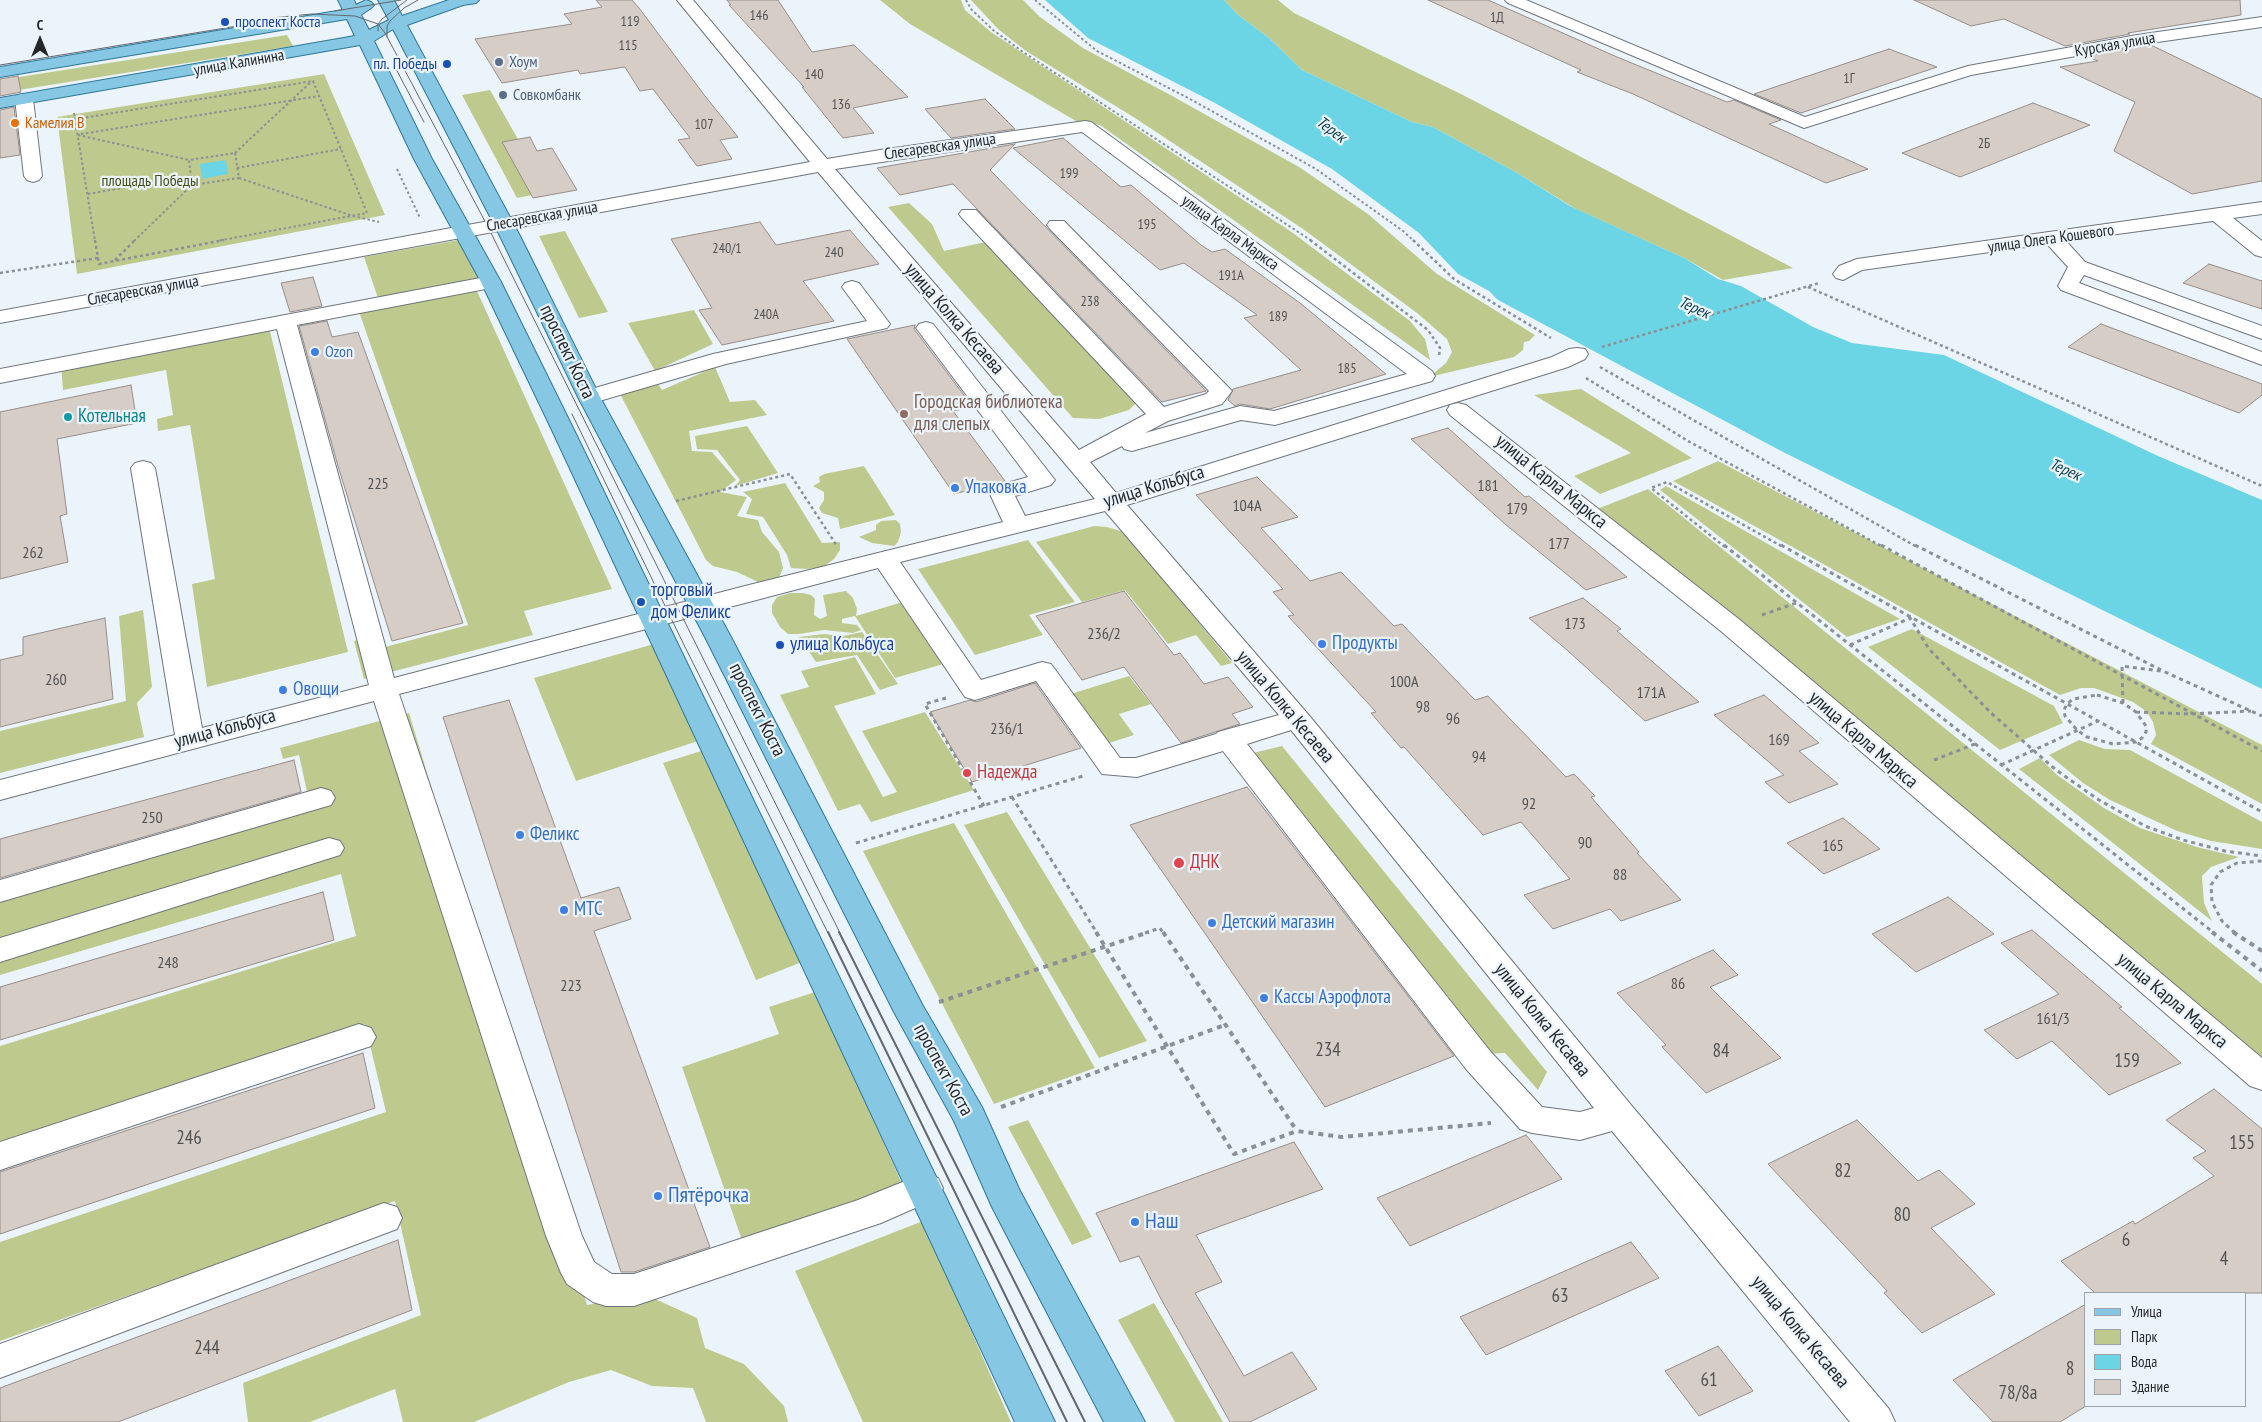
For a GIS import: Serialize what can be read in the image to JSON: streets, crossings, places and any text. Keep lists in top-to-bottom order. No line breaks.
{"streets":{"main road":["улица Калинина","проспект Коста"],"street":["Курская улица","Слесаревская улица","улица Карла Маркса","улица Олега Кошевого","улица Колка Кесаева","улица Кольбуса"]},"crossings":[["улица Калинина","проспект Коста"],["Слесаревская улица","улица Карла Маркса"],["Слесаревская улица","улица Колка Кесаева"],["Слесаревская улица","проспект Коста"],["улица Колка Кесаева","улица Кольбуса"],["проспект Коста","улица Кольбуса"]],"water":["Терек"],"parks":["площадь Победы"],"places":["проспект Коста","Хоум","пл. Победы","Совкомбанк","Камелия В","Ozon","Городская библиотека для слепых","Котельная","Упаковка","торговый дом Феликс","Продукты","улица Кольбуса","Овощи","Надежда","Феликс","ДНК","МТС","Детский магазин","Кассы Аэрофлота","Пятёрочка","Наш"],"house_numbers":["146","1Д","119","115","140","1Г","136","107","2Б","199","195","240/1","240","191A","238","240А","189","185","225","181","104А","179","177","262","173","236/2","260","100А","171А","98","96","236/1","169","94","92","250","90","165","88","248","86","223","161/3","234","84","159","246","155","82","80","6","4","63","244","8","61","78/8а"],"legend":["Улица","Парк","Вода","Здание"],"north":"top"}
